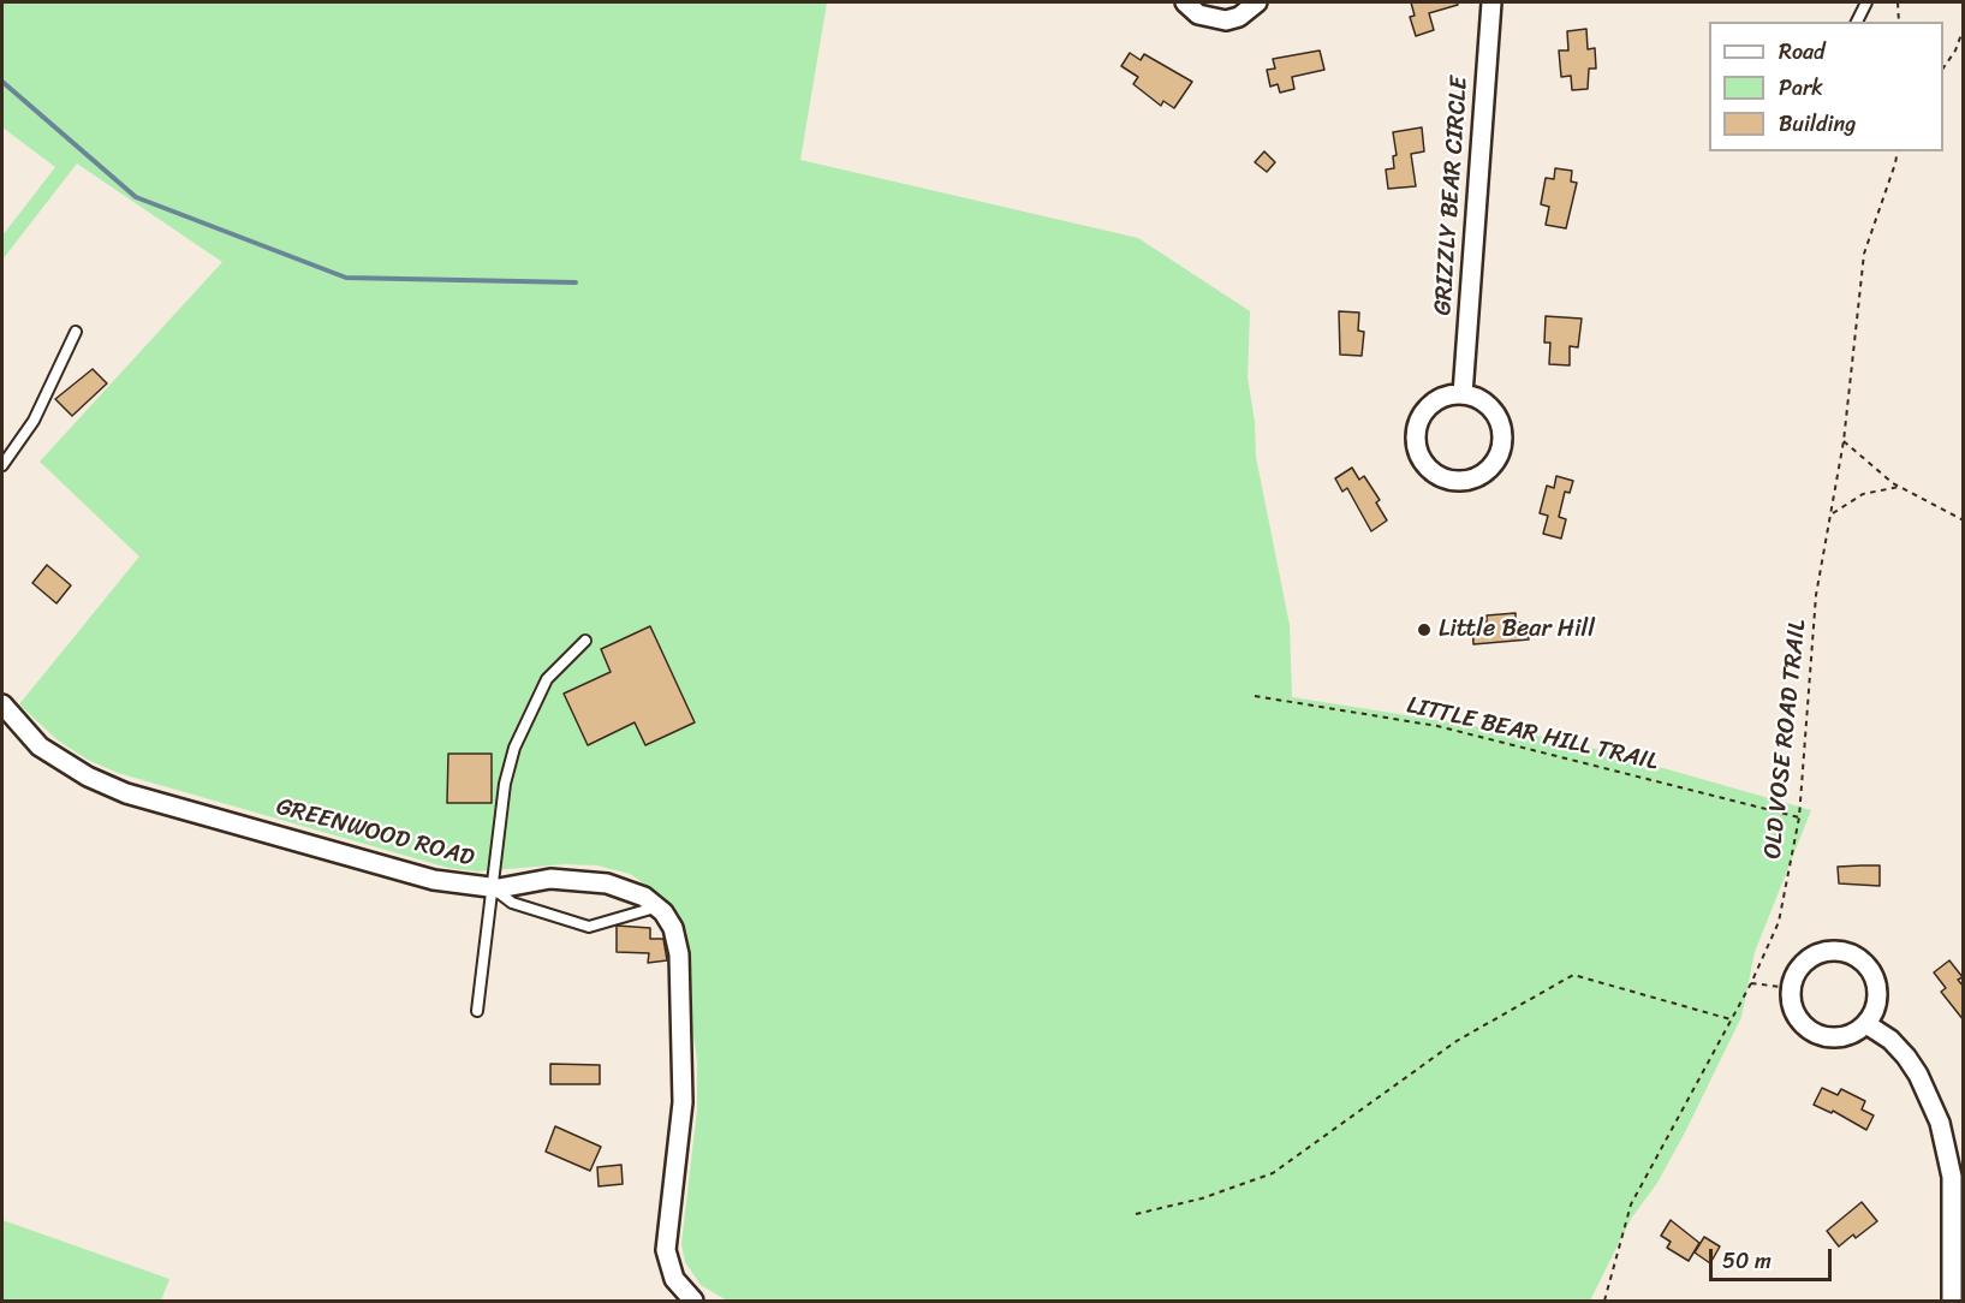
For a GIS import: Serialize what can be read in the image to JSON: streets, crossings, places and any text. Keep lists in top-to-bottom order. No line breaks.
{"streets":{"street":["GRIZZLY BEAR CIRCLE","GREENWOOD ROAD"],"path":["LITTLE BEAR HILL TRAIL","OLD VOSE ROAD TRAIL"]},"crossings":[["LITTLE BEAR HILL TRAIL","OLD VOSE ROAD TRAIL"]],"places":["Little Bear Hill"],"legend":["Road","Park","Building"],"scale_bar":"50 m"}
